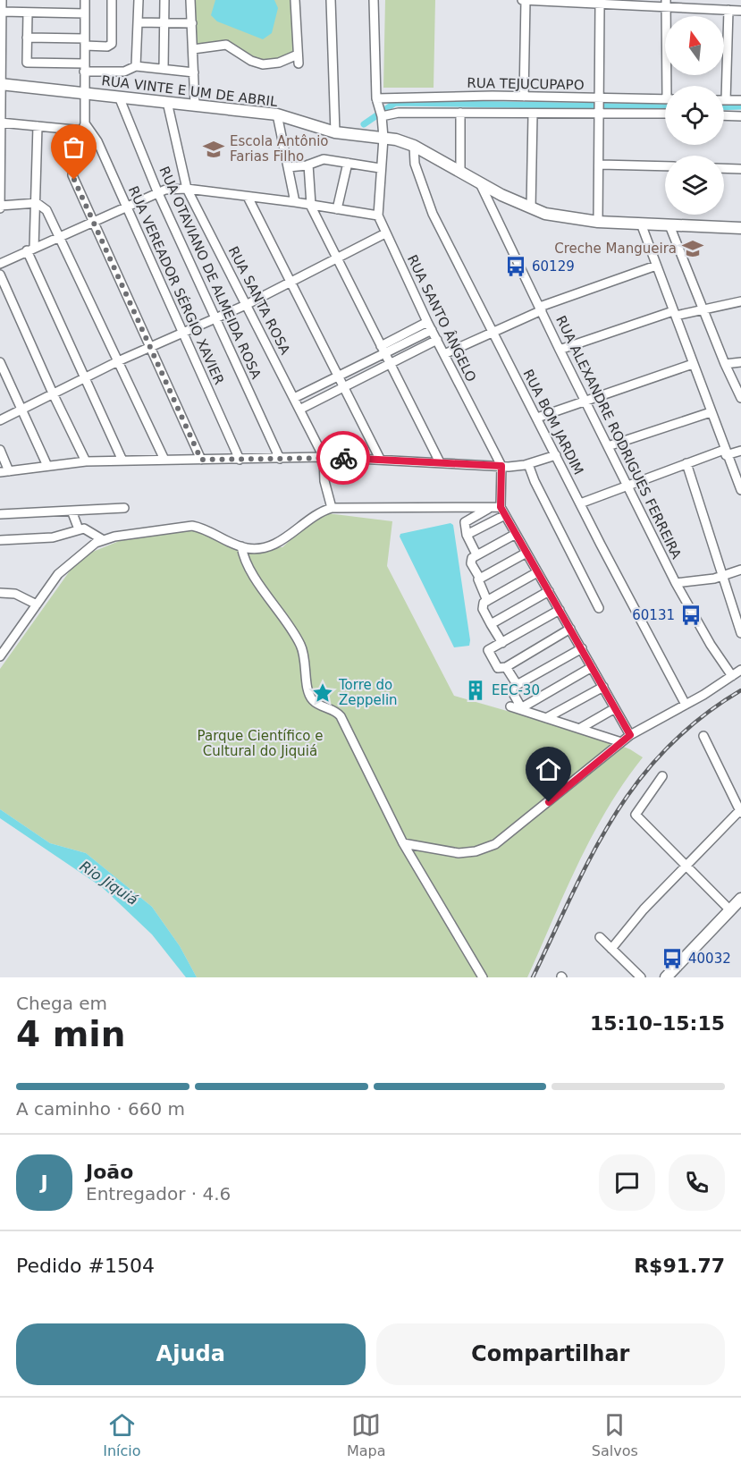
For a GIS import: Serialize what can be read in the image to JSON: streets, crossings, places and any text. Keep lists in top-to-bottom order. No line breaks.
{"streets":{"main road":["RUA VINTE E UM DE ABRIL"],"street":["RUA TEJUCUPAPO","RUA OTAVIANO DE ALMEIDA ROSA","RUA VEREADOR SÉRGIO XAVIER","RUA SANTA ROSA","RUA SANTO ÂNGELO","RUA BOM JARDIM","RUA ALEXANDRE RODRIGUES FERREIRA"]},"crossings":[["RUA TEJUCUPAPO","RUA SANTO ÂNGELO"],["RUA VINTE E UM DE ABRIL","RUA OTAVIANO DE ALMEIDA ROSA"],["RUA VINTE E UM DE ABRIL","RUA SANTA ROSA"],["RUA VINTE E UM DE ABRIL","RUA SANTO ÂNGELO"],["RUA VINTE E UM DE ABRIL","RUA BOM JARDIM"],["RUA VINTE E UM DE ABRIL","RUA ALEXANDRE RODRIGUES FERREIRA"]],"water":["Rio Jiquiá"],"parks":["Parque Científico e Cultural do Jiquiá"],"places":{"school or university":["Escola Antônio Farias Filho","Creche Mangueira"],"bus stop":["60129","60131","40032"],"building":["EEC-30"],"place":["Torre do Zeppelin"]},"north":"top","page":{"heading":["4 min","Chega em","15:10–15:15"],"panel":["João","Entregador · 4.6","Pedido #1504","R$91.77"],"bar":"A caminho · 660 m","round":"J","buttons":["Ajuda","Compartilhar"],"tabs":["Início","Mapa","Salvos"]}}
